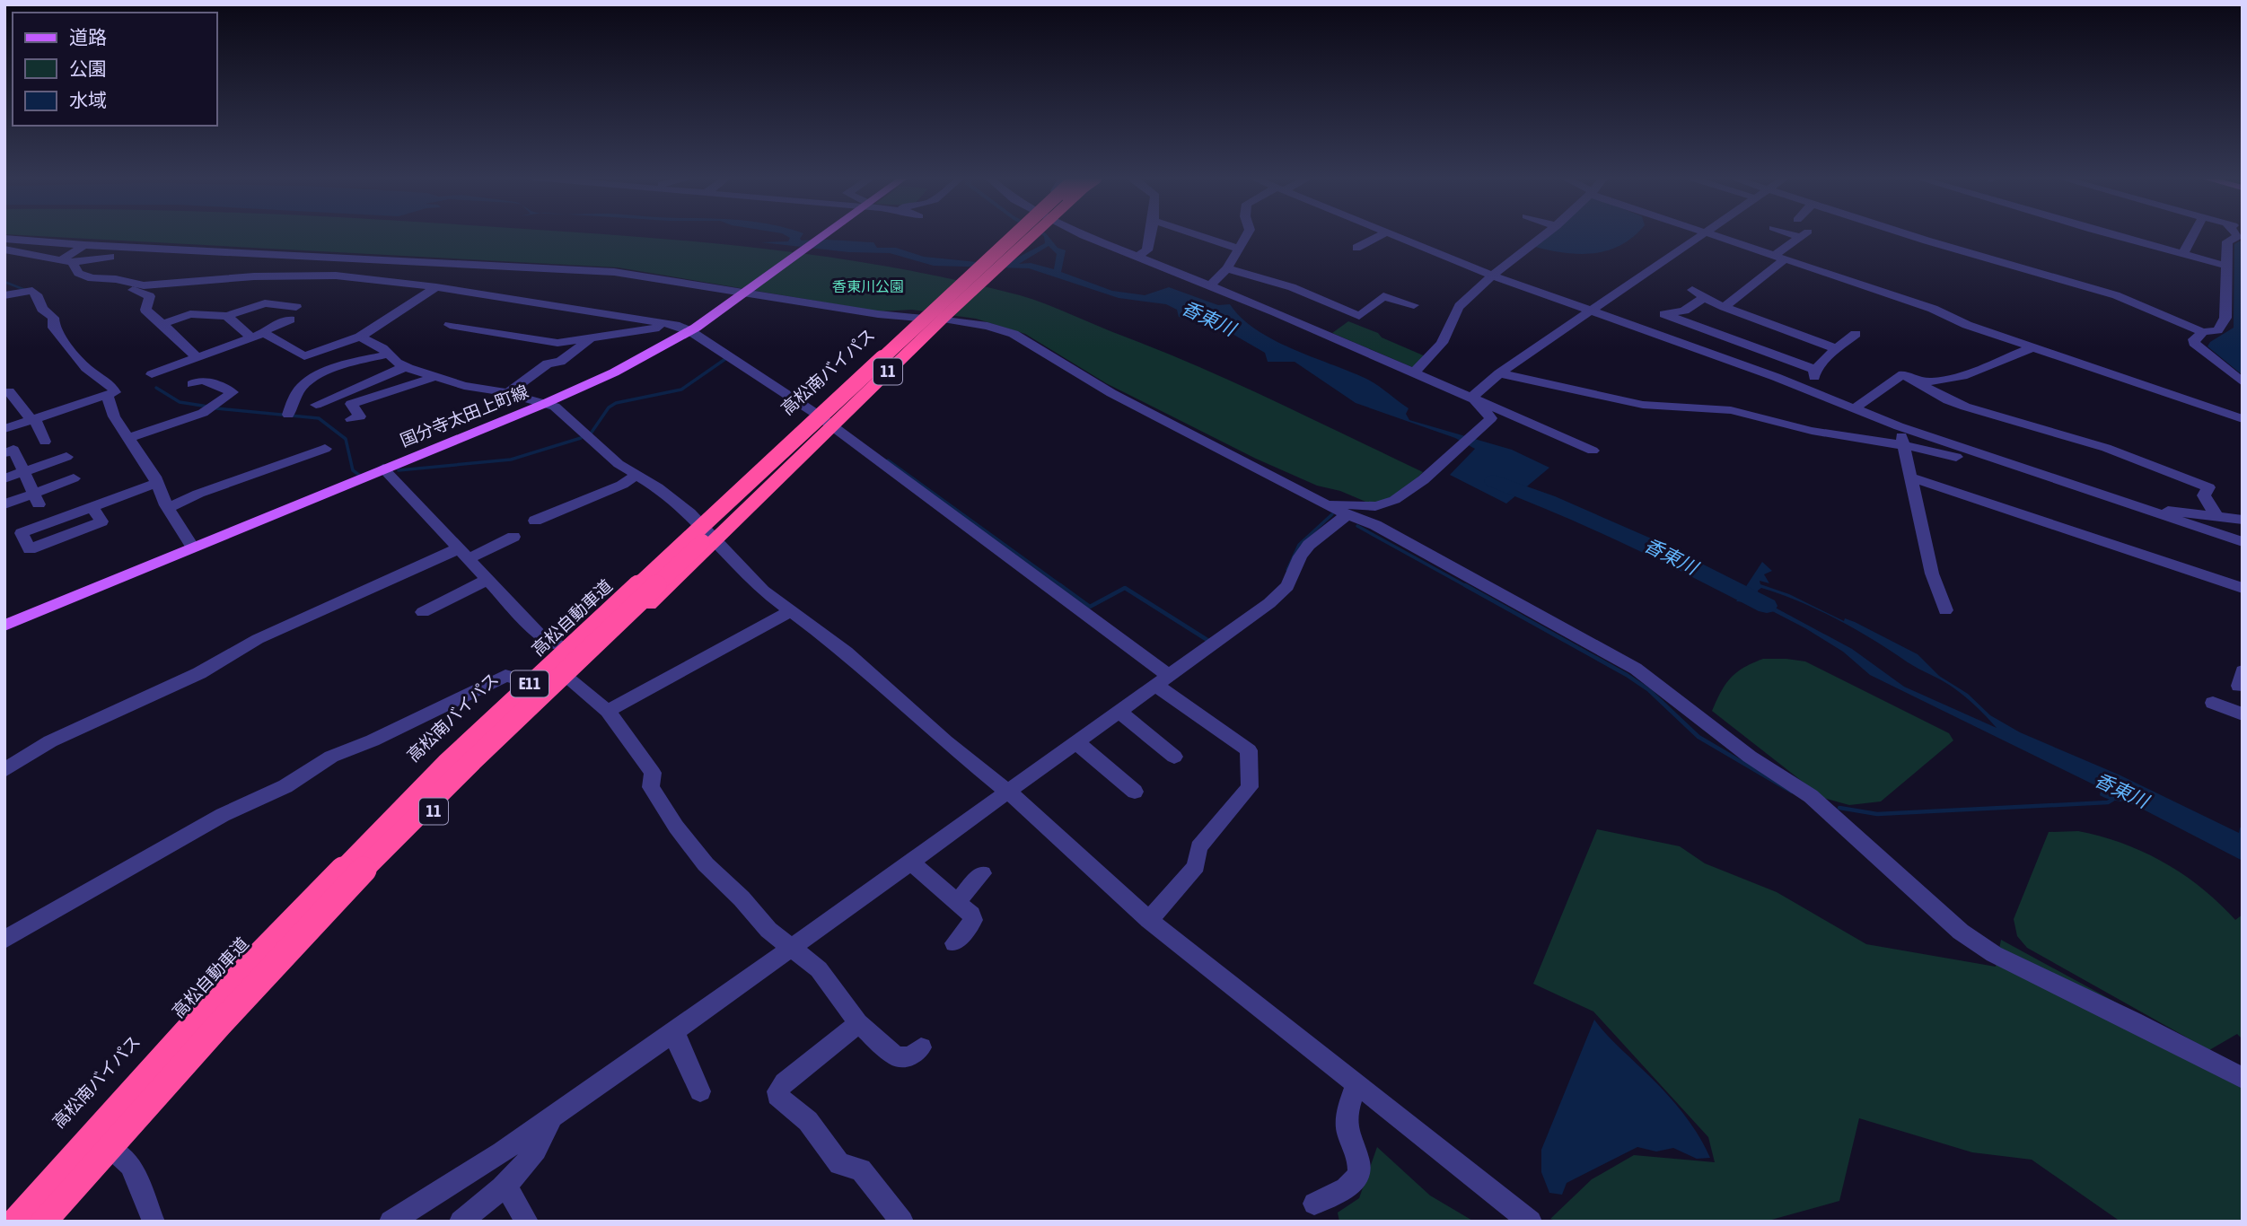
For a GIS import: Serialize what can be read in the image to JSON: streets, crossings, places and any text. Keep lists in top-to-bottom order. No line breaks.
{"streets":{"highway":["高松南バイパス","11","高松自動車道","E11"],"main road":["国分寺太田上町線"]},"water":["香東川"],"parks":["香東川公園"],"legend":["道路","公園","水域"]}
